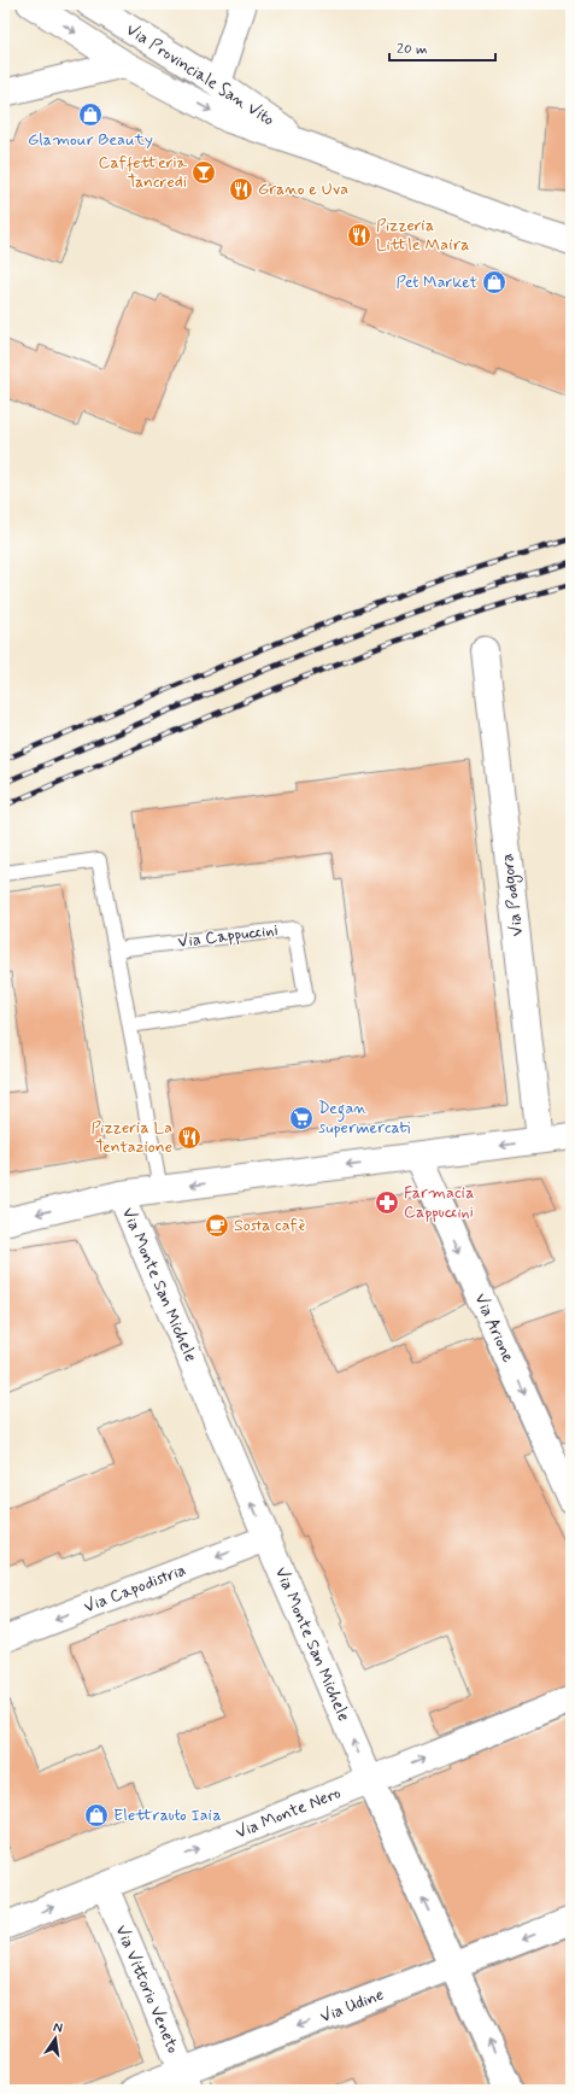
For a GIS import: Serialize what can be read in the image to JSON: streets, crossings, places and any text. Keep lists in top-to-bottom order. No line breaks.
{"streets":{"street":["Via Provinciale San Vito","Via Podgora","Via Monte San Michele","Via Arione","Via Capodistria","Via Monte Nero","Via Vittorio Veneto","Via Udine"],"lane":["Via Cappuccini"]},"crossings":[["Via Monte San Michele","Via Capodistria"],["Via Monte San Michele","Via Monte Nero"],["Via Monte San Michele","Via Udine"],["Via Monte Nero","Via Vittorio Veneto"],["Via Vittorio Veneto","Via Udine"]],"one_way":["Via Monte San Michele","Via Arione","Via Capodistria","Via Monte Nero","Via Udine"],"places":{"shop":["Glamour Beauty","Pet Market","Elettrauto Iaia"],"bar":["Caffetteria Tancredi"],"restaurant":["Grano e Uva","Pizzeria Little Maira","Pizzeria La Tentazione"],"supermarket":["Degan supermercati"],"pharmacy":["Farmacia Cappuccini"],"cafe":["Sosta cafè"]},"scale_bar":"20 m","north":"top"}
